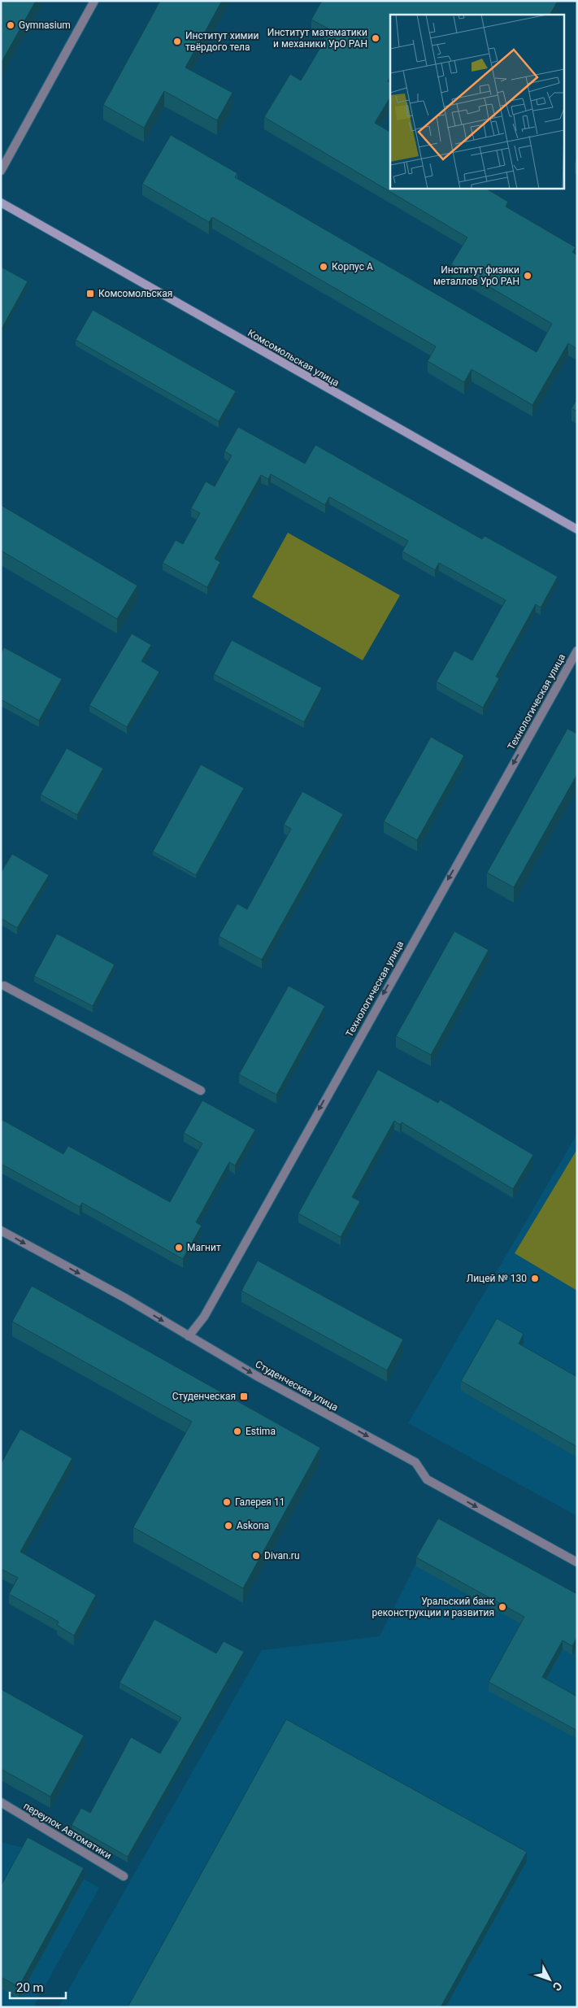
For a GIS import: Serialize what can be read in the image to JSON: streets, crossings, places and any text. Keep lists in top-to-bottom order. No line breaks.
{"streets":{"main road":["Комсомольская улица"],"street":["Технологическая улица","Студенческая улица","переулок Автоматики"]},"crossings":[["Технологическая улица","Студенческая улица"]],"one_way":["Технологическая улица","Студенческая улица"],"places":{"other":["Gymnasium","Институт математики и механики УрО РАН","Институт химии твёрдого тела","Корпус А","Институт физики металлов УрО РАН","Магнит","Лицей № 130","Estima","Галерея 11","Askona","Divan.ru","Уральский банк реконструкции и развития"],"transit":["Комсомольская","Студенческая"]},"scale_bar":"20 m","north":"bottom right"}
